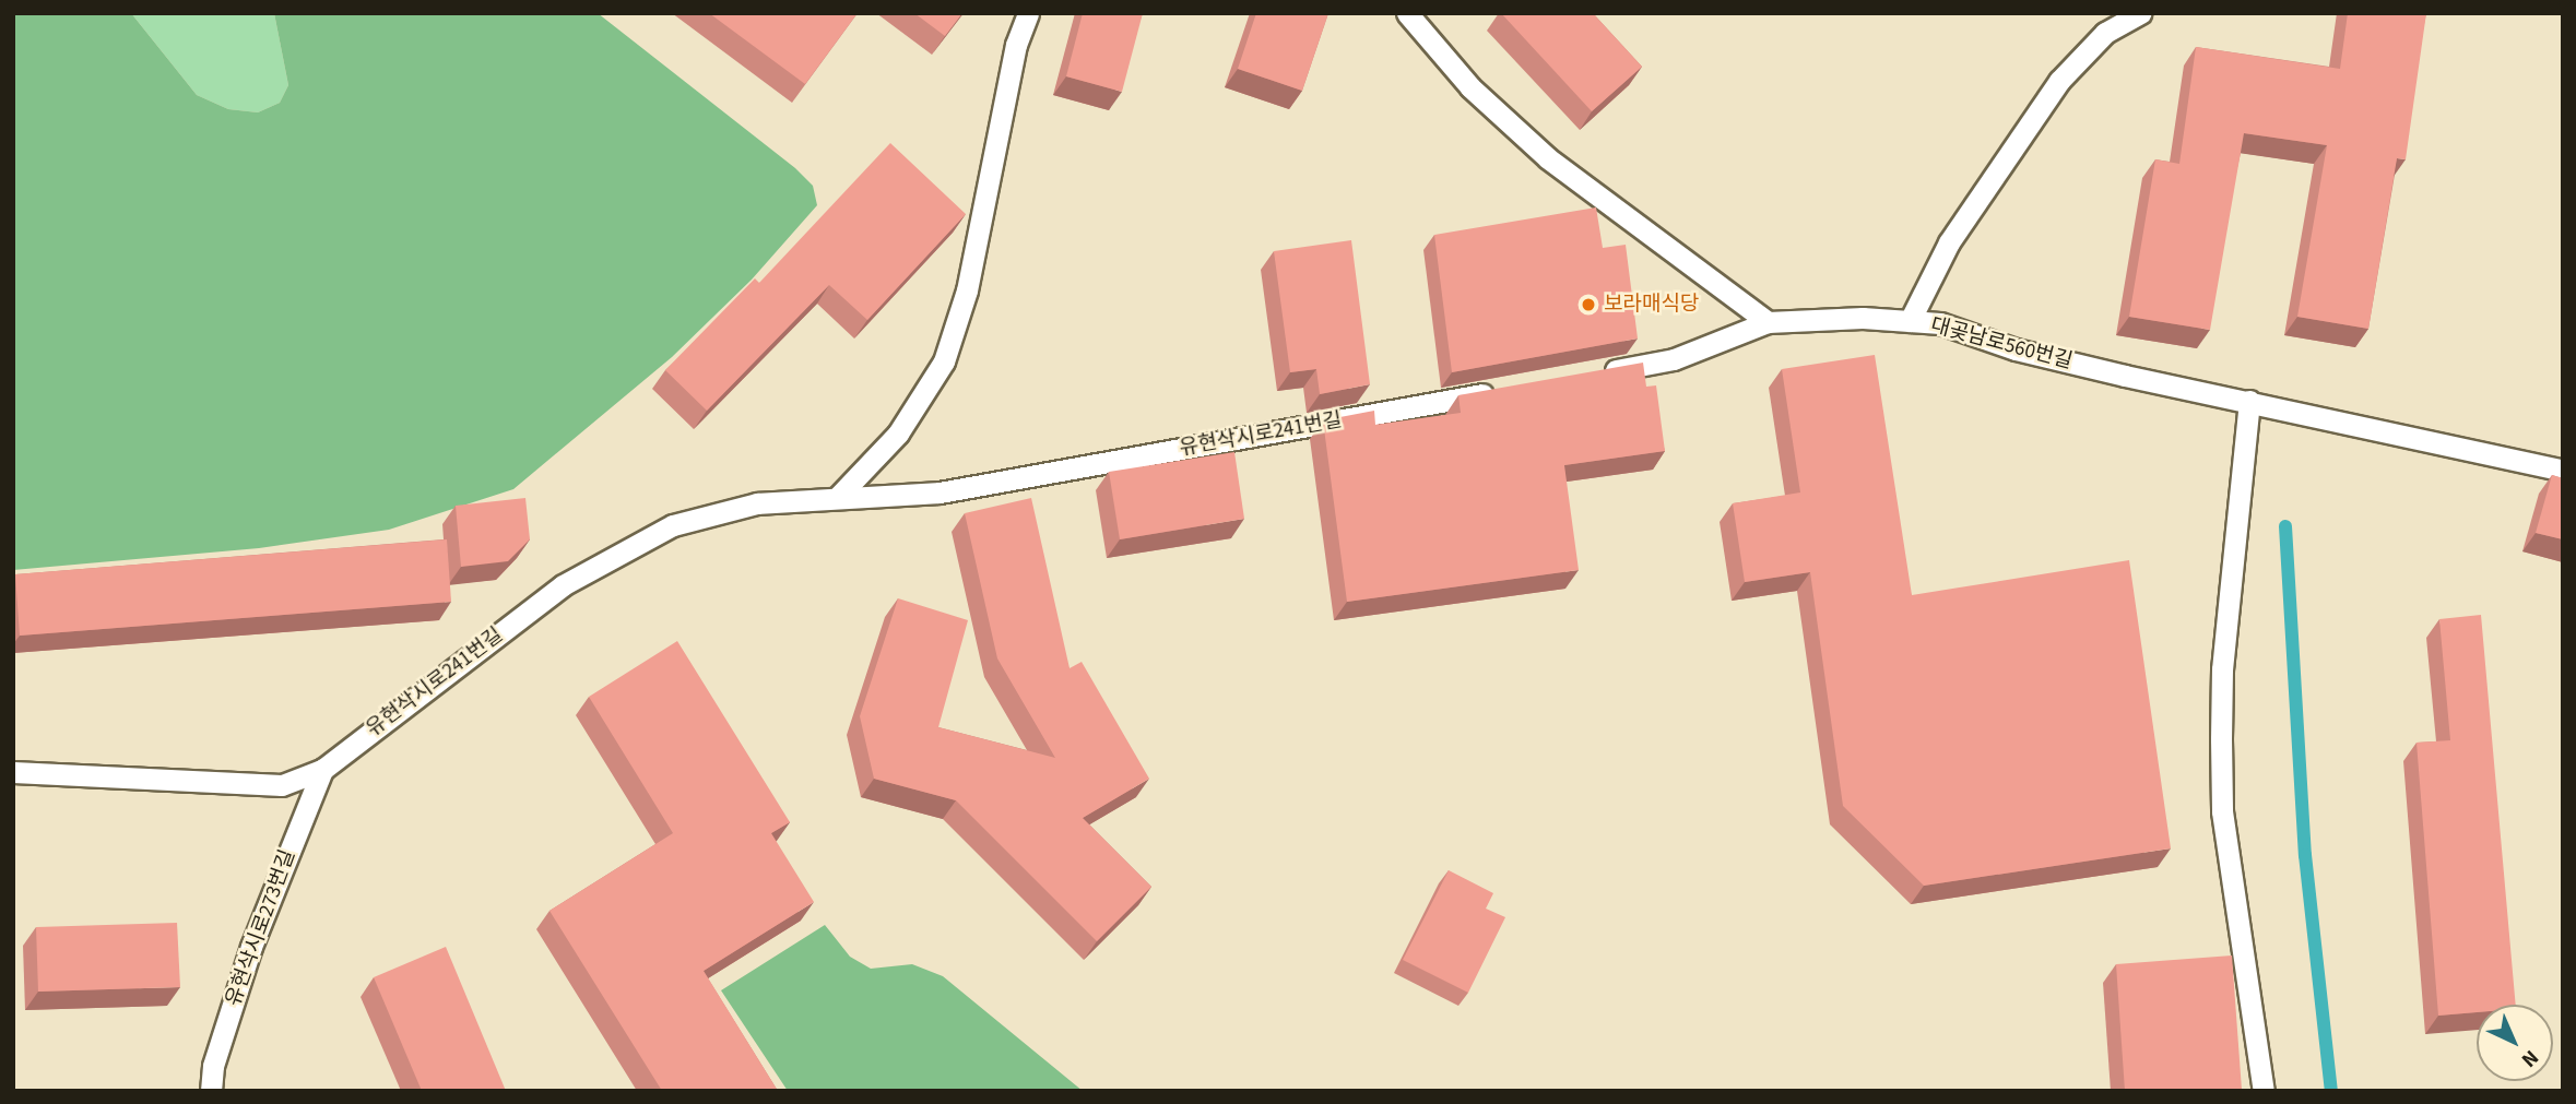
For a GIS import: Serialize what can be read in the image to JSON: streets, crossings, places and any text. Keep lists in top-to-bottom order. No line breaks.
{"streets":{"lane":["대곶남로560번길","유현삭시로241번길","유현삭시로273번길"]},"crossings":[["유현삭시로241번길","유현삭시로273번길"]],"places":["보라매식당"],"north":"bottom right"}
